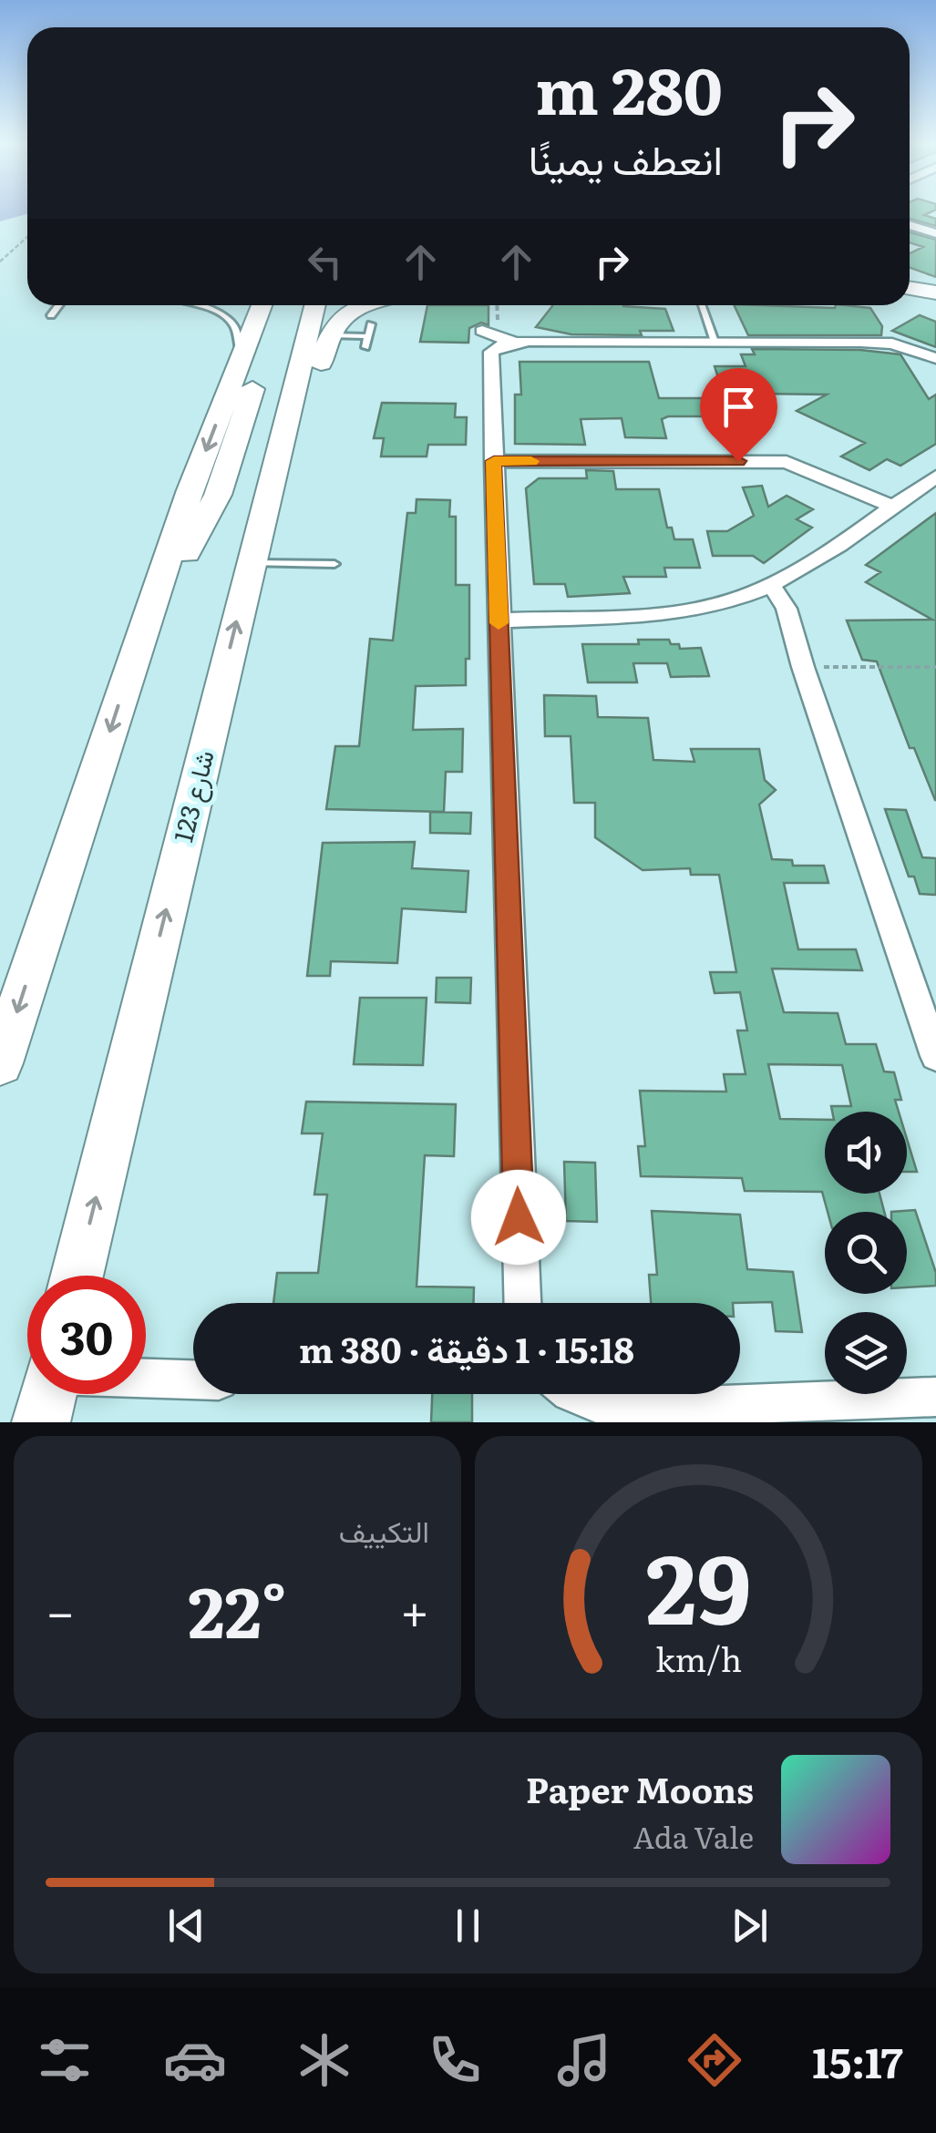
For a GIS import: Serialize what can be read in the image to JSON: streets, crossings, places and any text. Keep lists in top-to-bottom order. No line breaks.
{"streets":{"main road":["شارع 123"]},"page":{"turn":["280 m","انعطف يمينًا"],"limit":"30","trip":"15:18 · 1 دقيقة · 380 m","tile":"التكييف","heat":["−","22°","+"],"song":["Paper Moons","Ada Vale"],"tabs":"15:17","gauge":["29","km/h"]}}
